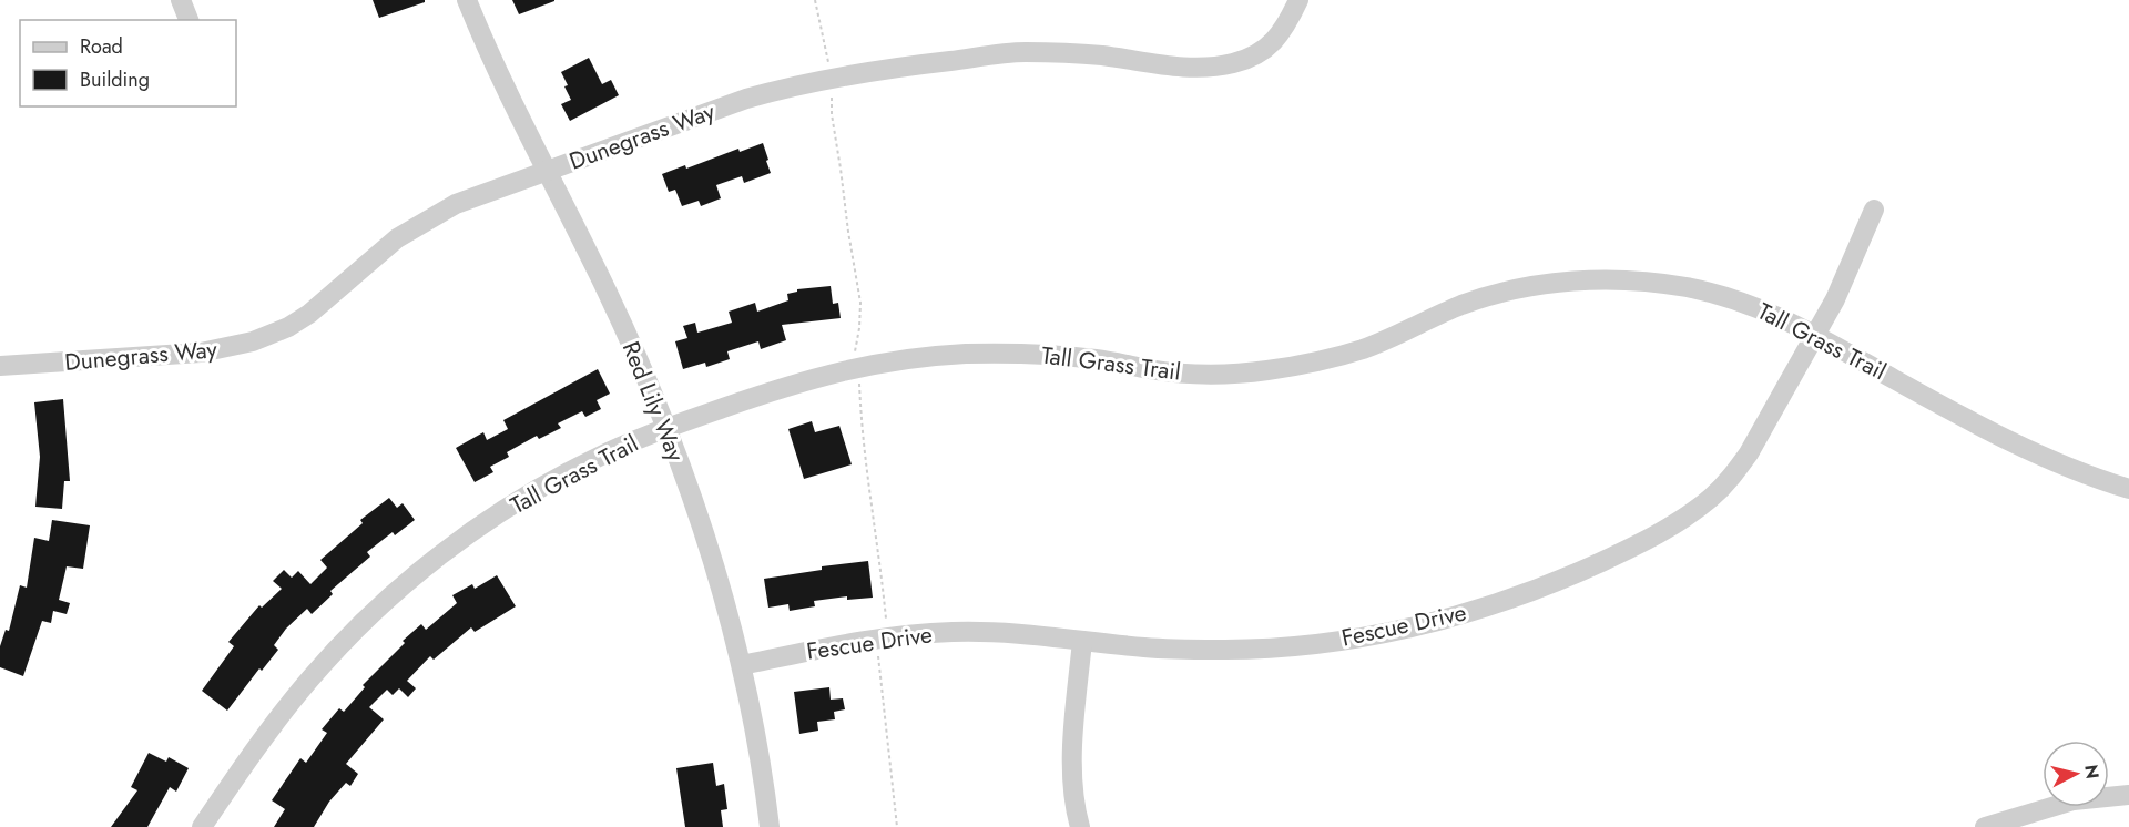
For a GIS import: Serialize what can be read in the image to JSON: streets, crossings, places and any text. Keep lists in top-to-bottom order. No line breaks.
{"streets":{"street":["Dunegrass Way","Tall Grass Trail","Red Lily Way","Fescue Drive"]},"crossings":[["Dunegrass Way","Red Lily Way"],["Tall Grass Trail","Red Lily Way"],["Tall Grass Trail","Fescue Drive"],["Red Lily Way","Fescue Drive"]],"legend":["Road","Building"],"north":"right"}
